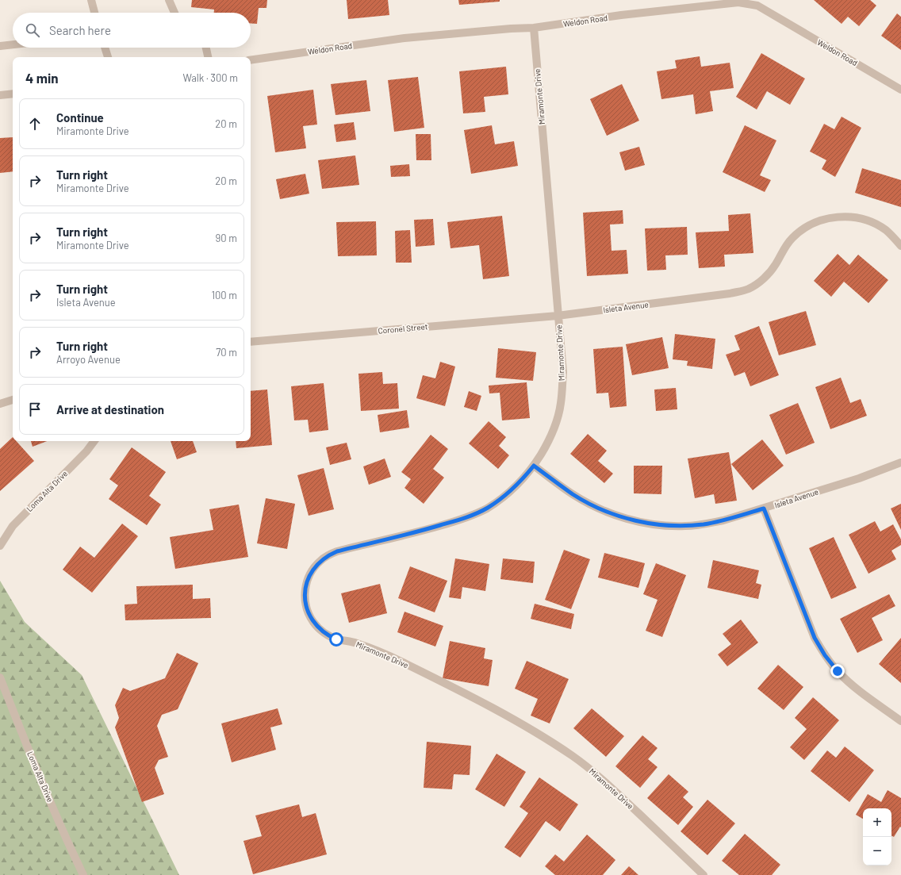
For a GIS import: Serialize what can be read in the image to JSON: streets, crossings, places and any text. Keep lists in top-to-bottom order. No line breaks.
{"streets":{"street":["Weldon Road","Miramonte Drive","Isleta Avenue","Coronel Street","Loma Alta Drive"]},"crossings":[["Weldon Road","Miramonte Drive"],["Miramonte Drive","Isleta Avenue"],["Miramonte Drive","Coronel Street"],["Isleta Avenue","Coronel Street"]],"page":{"search":"Search here","heading":["4 min","Walk · 300 m"],"list":[["Continue","Miramonte Drive","20 m"],["Turn right","Miramonte Drive","20 m"],["Turn right","Miramonte Drive","90 m"],["Turn right","Isleta Avenue","100 m"],["Turn right","Arroyo Avenue","70 m"],"Arrive at destination"],"map_buttons":["+","−"]}}
